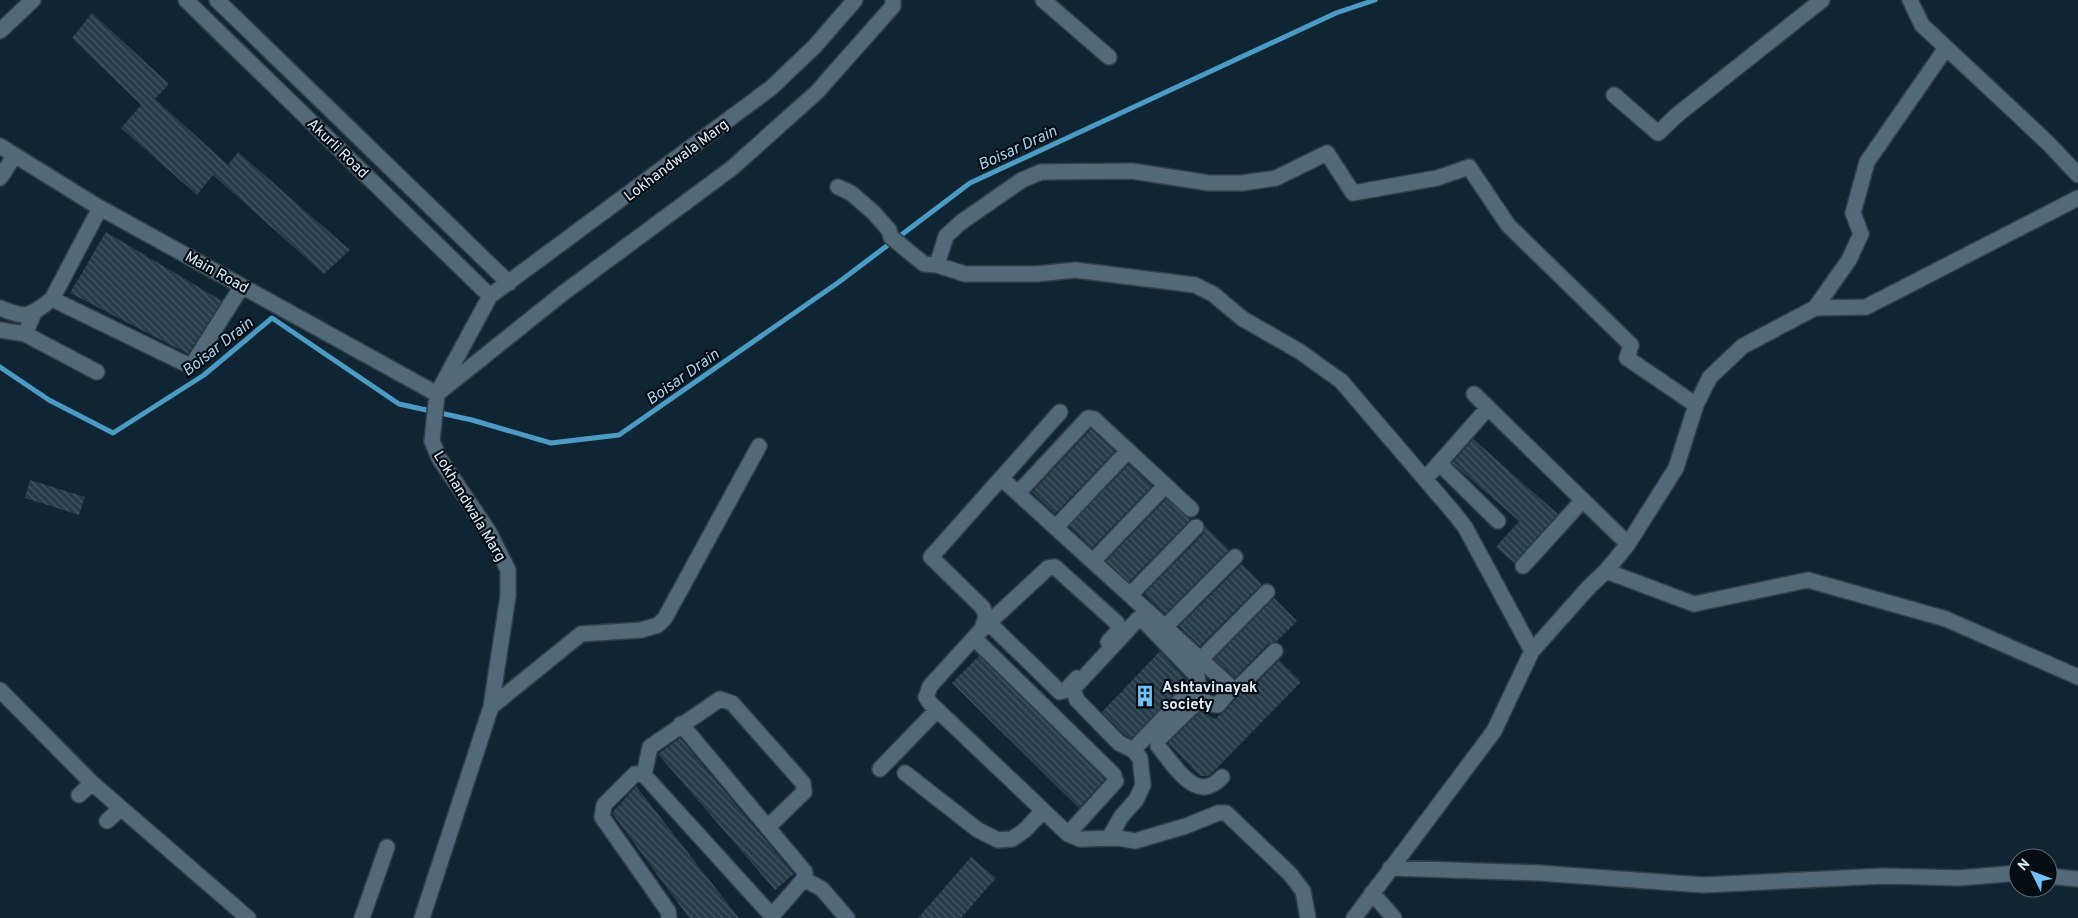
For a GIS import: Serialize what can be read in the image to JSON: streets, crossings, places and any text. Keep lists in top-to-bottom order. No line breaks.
{"streets":{"street":["Akurli Road","Lokhandwala Marg","Main Road"]},"crossings":[["Akurli Road","Lokhandwala Marg"],["Lokhandwala Marg","Main Road"]],"water":["Boisar Drain"],"places":{"building":["Ashtavinayak society"]},"north":"top left"}
